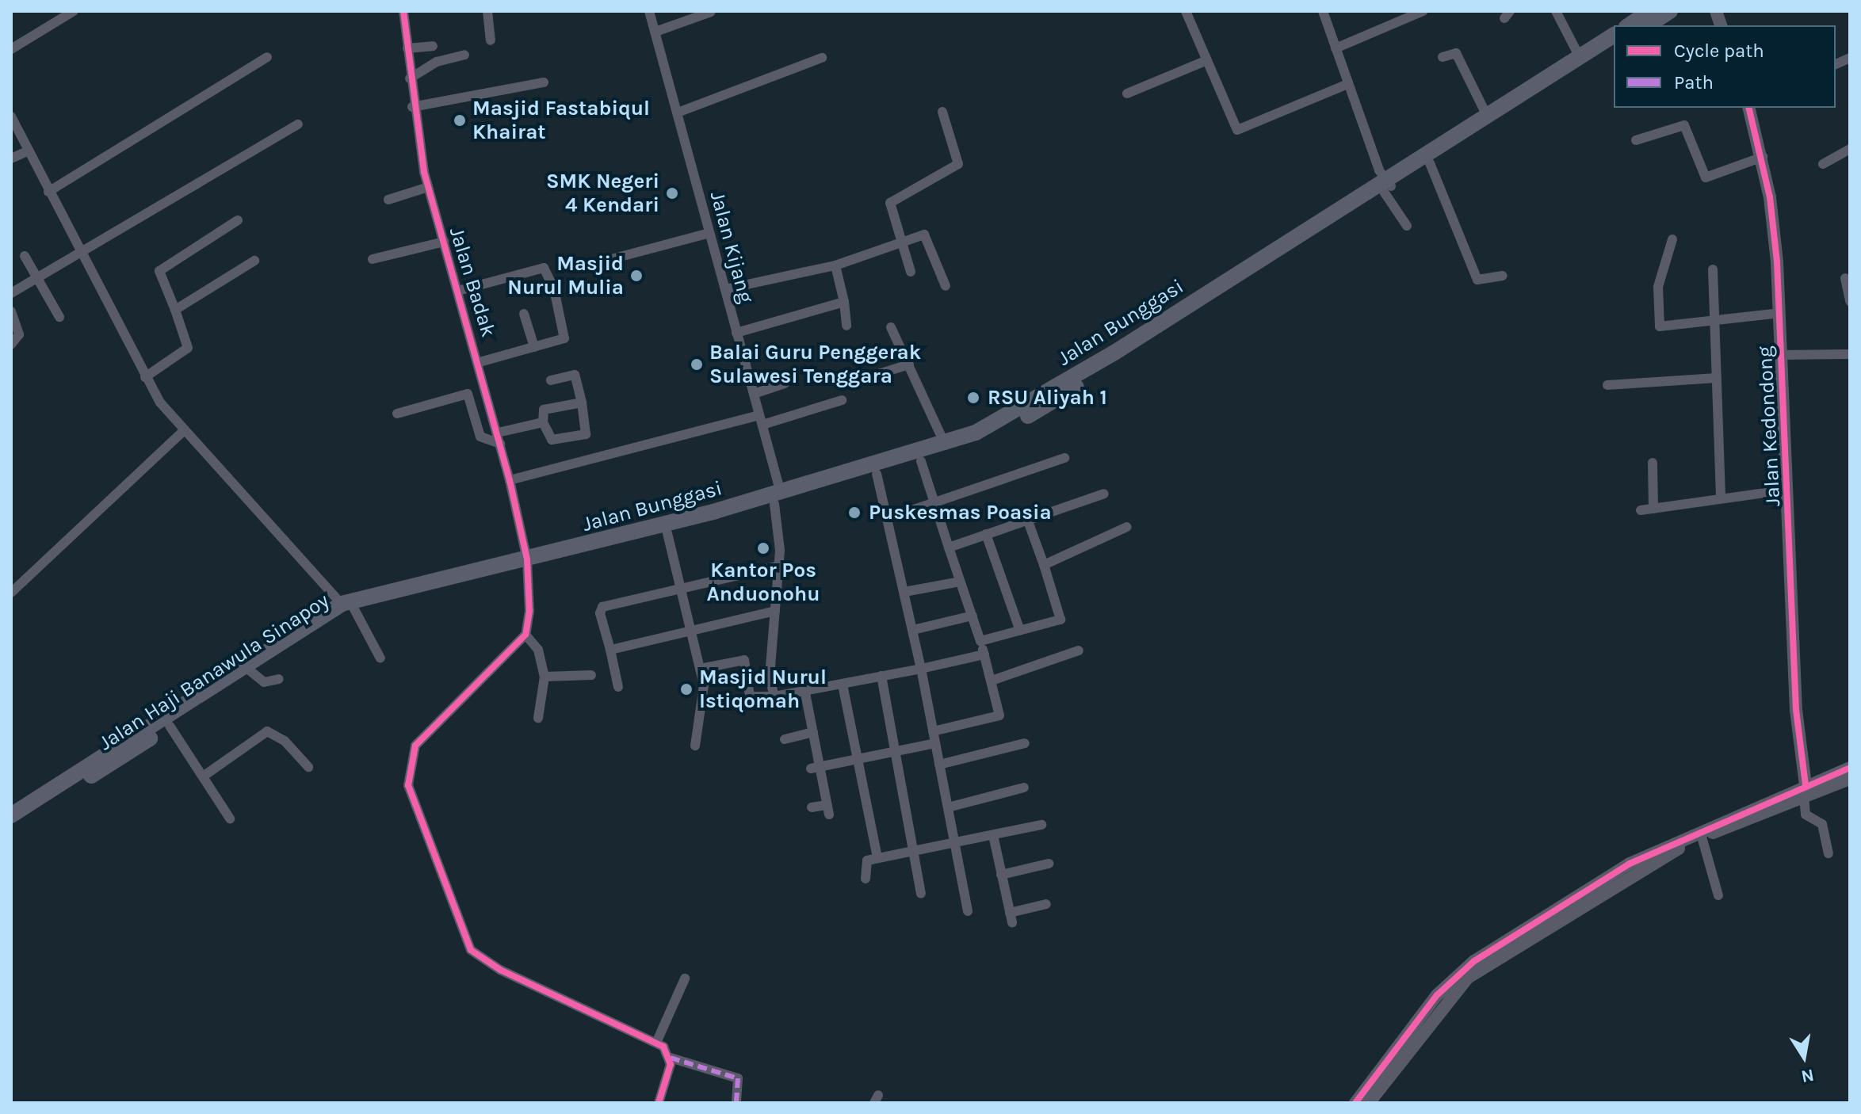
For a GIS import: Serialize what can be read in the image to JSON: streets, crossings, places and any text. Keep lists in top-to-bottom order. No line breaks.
{"streets":{"highway":["Jalan Bunggasi","Jalan Haji Banawula Sinapoy"],"street":["Jalan Kijang","Jalan Badak","Jalan Kedondong"]},"crossings":[["Jalan Kijang","Jalan Bunggasi"],["Jalan Badak","Jalan Bunggasi"],["Jalan Badak","Jalan Haji Banawula Sinapoy"],["Jalan Bunggasi","Jalan Haji Banawula Sinapoy"]],"places":["Masjid Fastabiqul Khairat","SMK Negeri 4 Kendari","Masjid Nurul Mulia","Balai Guru Penggerak Sulawesi Tenggara","RSU Aliyah 1","Puskesmas Poasia","Kantor Pos Anduonohu","Masjid Nurul Istiqomah"],"legend":["Cycle path","Path"],"north":"bottom"}
